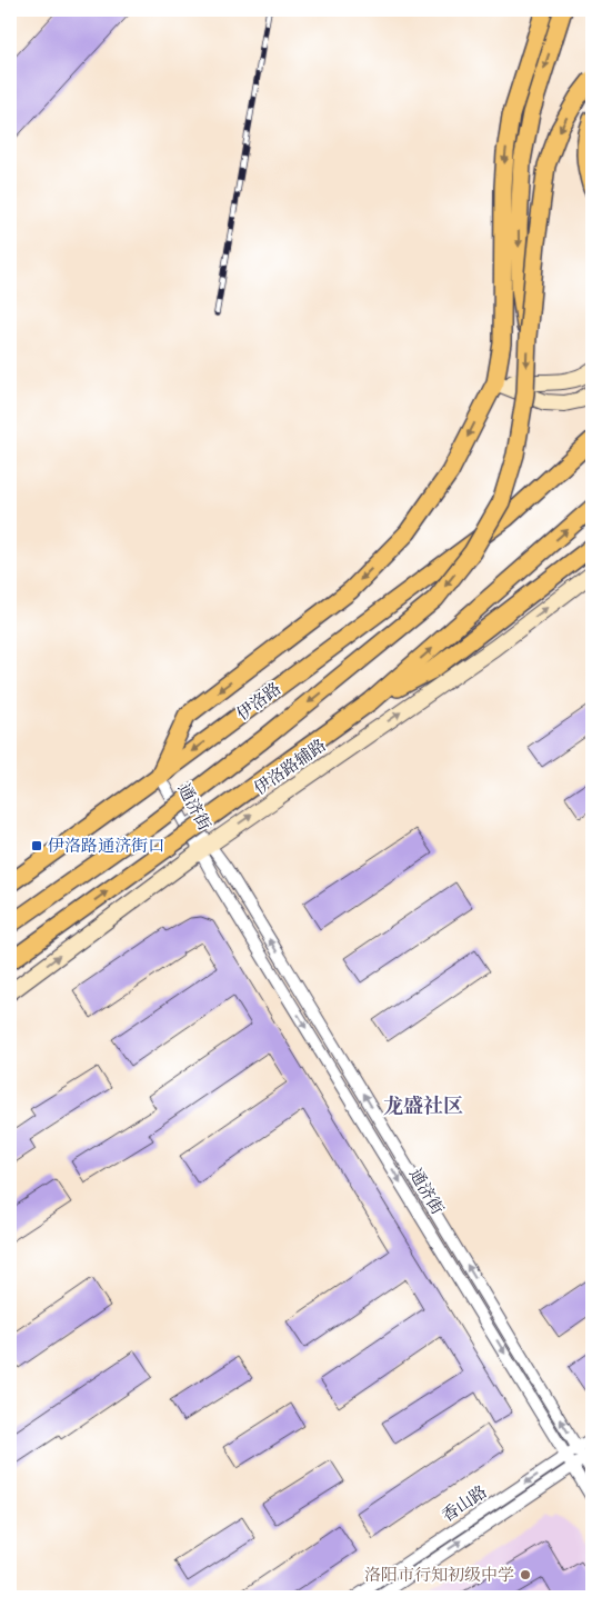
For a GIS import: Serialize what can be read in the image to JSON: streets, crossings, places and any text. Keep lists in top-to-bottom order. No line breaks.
{"streets":{"main road":["伊洛路","伊洛路辅路"],"street":["通济街","香山路"]},"crossings":[["伊洛路","通济街"],["伊洛路辅路","通济街"],["通济街","香山路"]],"districts":["龙盛社区"],"places":{"transit":["伊洛路通济街口"],"other":["洛阳市行知初级中学"]}}
